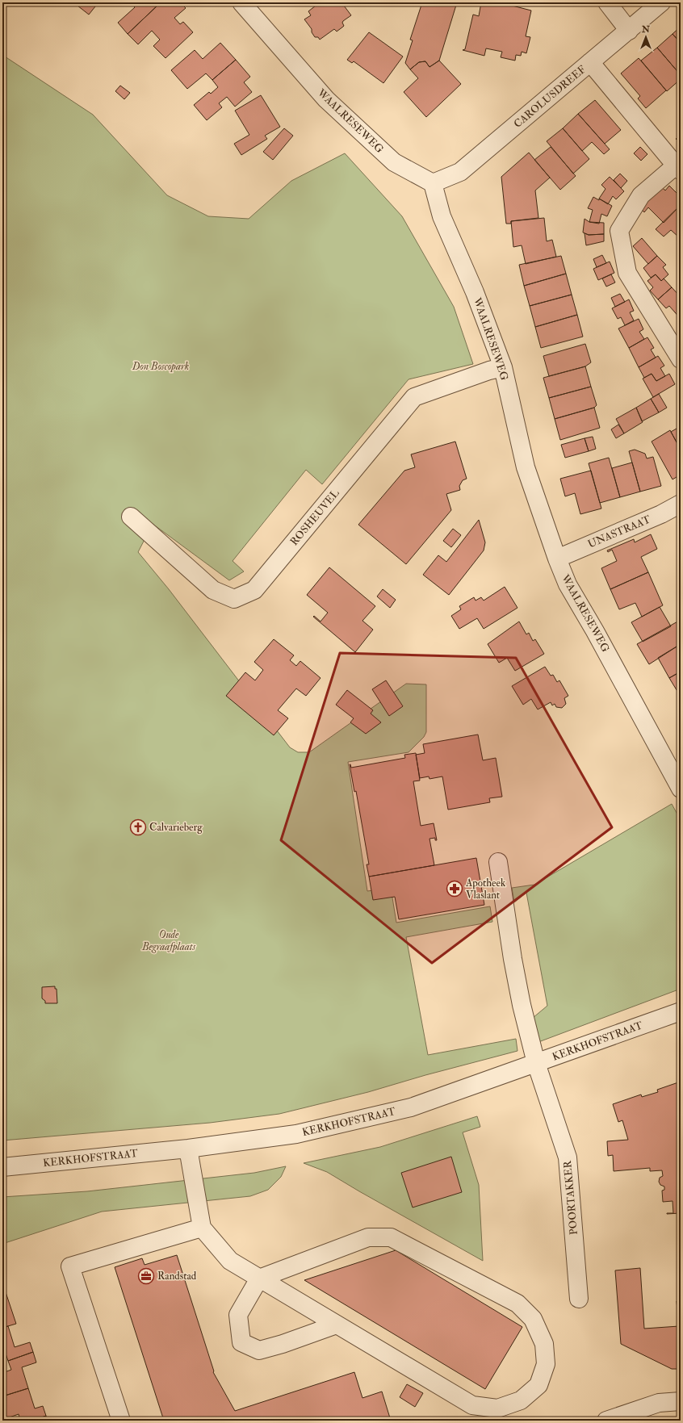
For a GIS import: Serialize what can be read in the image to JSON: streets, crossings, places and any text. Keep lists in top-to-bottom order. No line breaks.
{"streets":{"street":["CAROLUSDREEF","WAALRESEWEG","ROSHEUVEL","UNASTRAAT","KERKHOFSTRAAT","POORTAKKER"]},"crossings":[["CAROLUSDREEF","WAALRESEWEG"],["WAALRESEWEG","ROSHEUVEL"],["WAALRESEWEG","UNASTRAAT"],["KERKHOFSTRAAT","POORTAKKER"]],"parks":["Don Boscopark","Oude Begraafplaats"],"places":{"church":["Calvarieberg"],"pharmacy":["Apotheek Vlaslant"],"office":["Randstad"]},"north":"top"}
